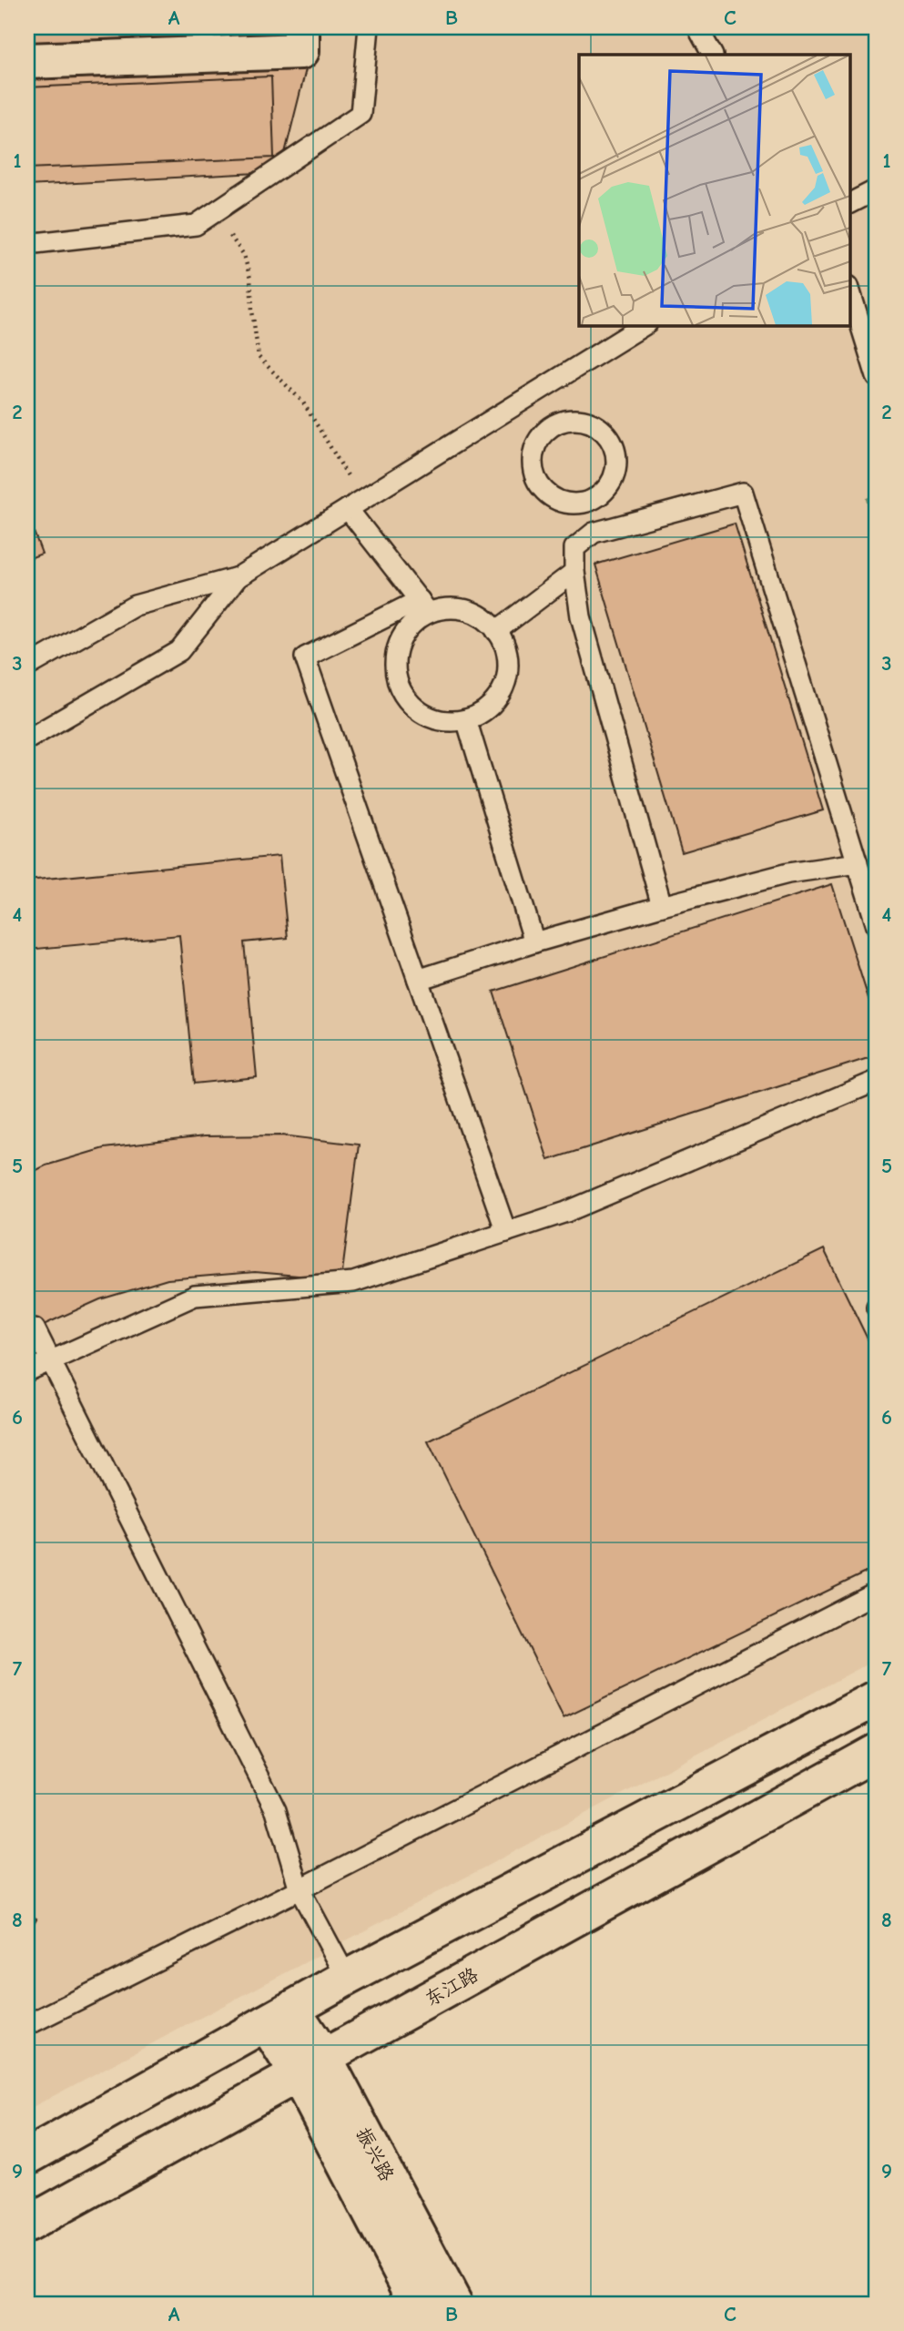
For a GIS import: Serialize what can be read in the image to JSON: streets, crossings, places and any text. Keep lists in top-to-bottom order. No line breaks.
{"streets":{"street":["东江路","振兴路"]},"crossings":[["东江路","振兴路"]],"grid":{"columns":["A","B","C"],"rows":["1","2","3","4","5","6","7","8","9"]}}
